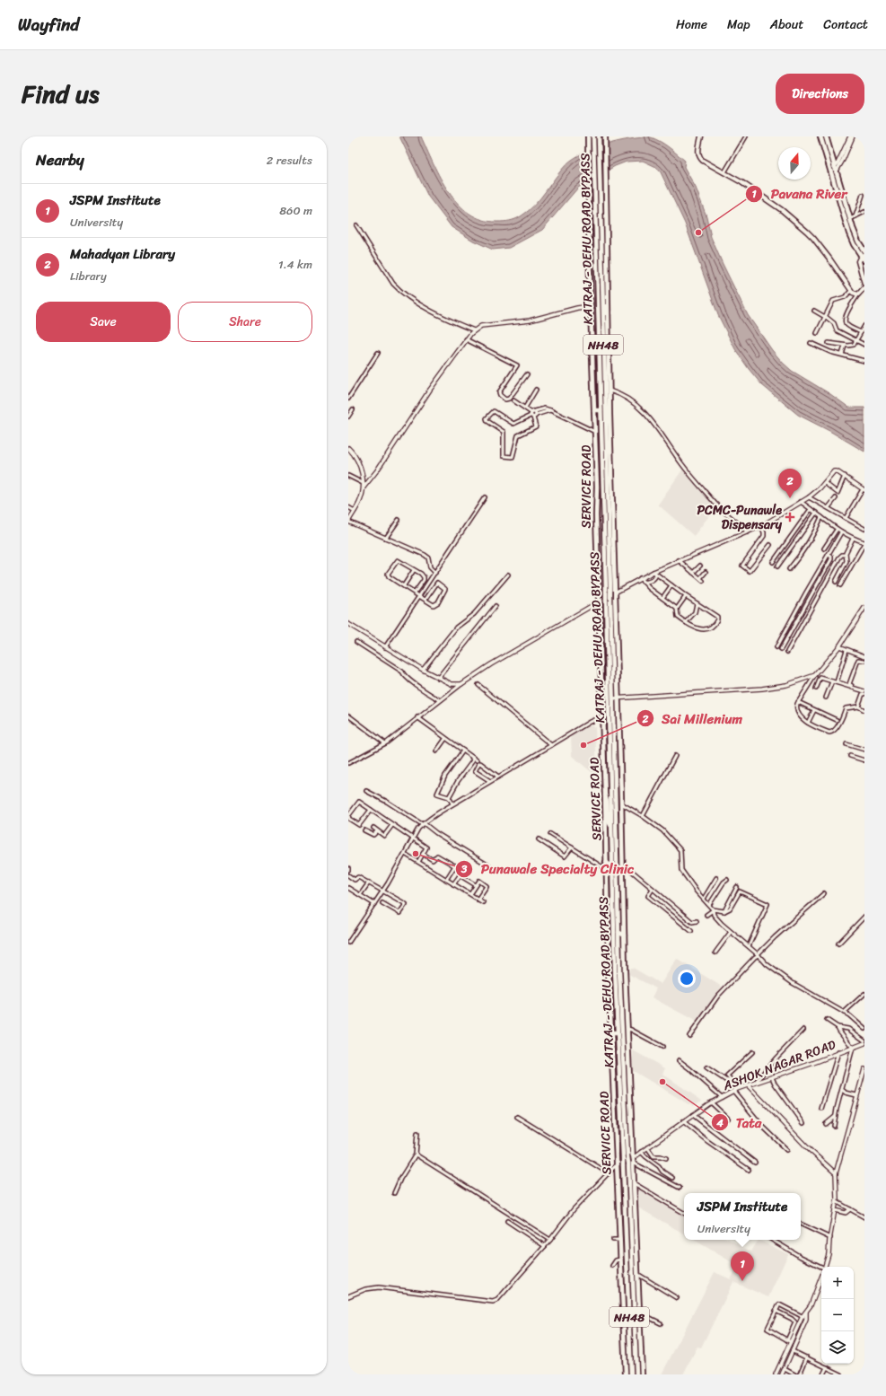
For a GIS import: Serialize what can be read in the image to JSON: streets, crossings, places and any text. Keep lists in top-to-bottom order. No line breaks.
{"streets":{"main road":["KATRAJ - DEHU ROAD BYPASS","NH48","SERVICE ROAD"],"street":["ASHOK NAGAR ROAD"]},"crossings":[["KATRAJ - DEHU ROAD BYPASS","SERVICE ROAD"],["KATRAJ - DEHU ROAD BYPASS","ASHOK NAGAR ROAD"],["SERVICE ROAD","ASHOK NAGAR ROAD"]],"places":{"other":["Pavana River","Sai Millenium","Punawale Specialty Clinic","Tata"],"health":["PCMC-Punawle Dispensary"]},"north":"top","page":{"header":"Wayfind","nav":["Home","Map","About","Contact"],"title":"Find us","buttons":["Directions",["Save","Share"]],"heading":["Nearby","2 results"],"list":[{"mark":"1","name":"JSPM Institute","note":"University","value":"860 m"},{"mark":"2","name":"Mahadyan Library","note":"Library","value":"1.4 km"}],"pins":["2","1"],"popup":["JSPM Institute","University"],"map_buttons":["+","−"]}}
